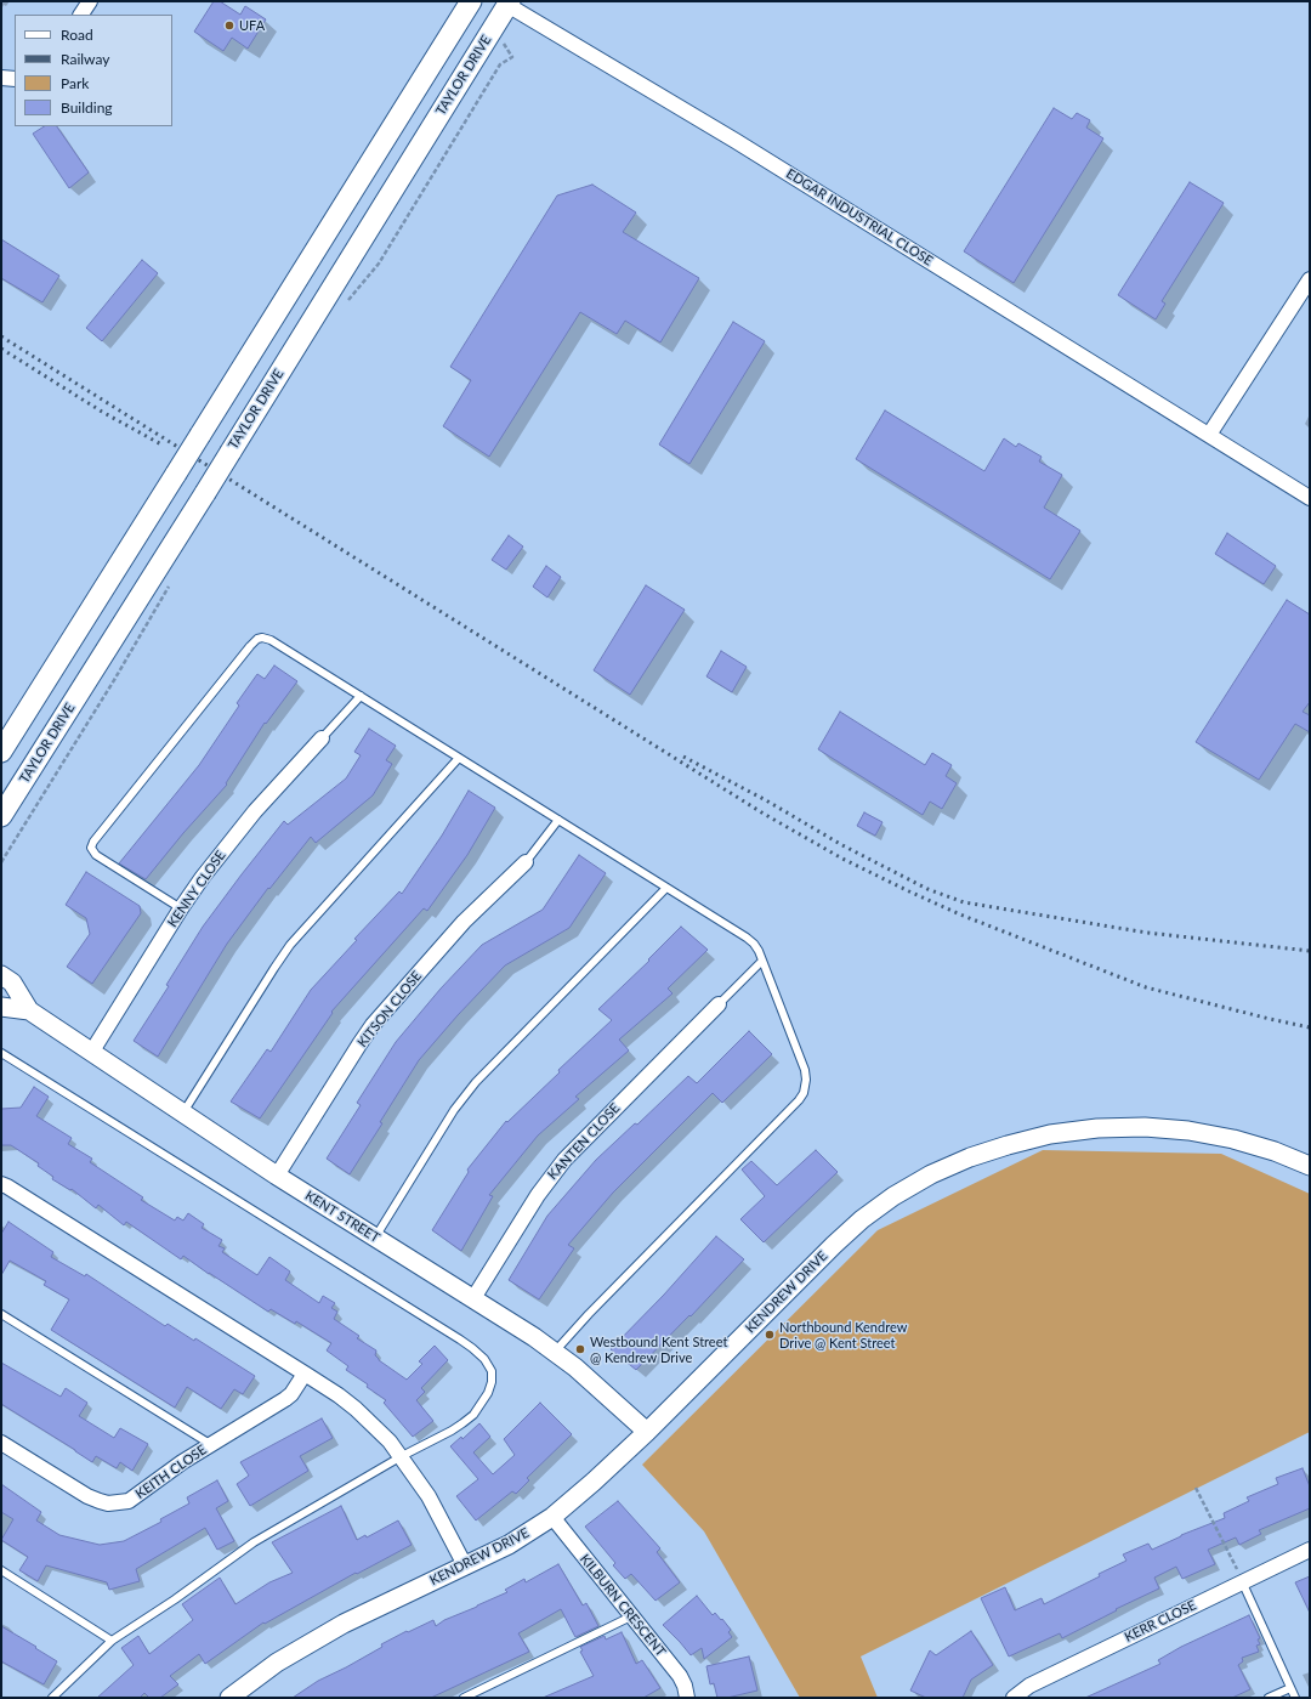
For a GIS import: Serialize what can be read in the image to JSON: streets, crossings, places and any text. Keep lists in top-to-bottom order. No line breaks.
{"streets":{"main road":["TAYLOR DRIVE"],"street":["EDGAR INDUSTRIAL CLOSE","KENNY CLOSE","KITSON CLOSE","KANTEN CLOSE","KENT STREET","KENDREW DRIVE","KEITH CLOSE","KILBURN CRESCENT","KERR CLOSE"]},"crossings":[["TAYLOR DRIVE","EDGAR INDUSTRIAL CLOSE"],["KENNY CLOSE","KENT STREET"],["KITSON CLOSE","KENT STREET"],["KANTEN CLOSE","KENT STREET"],["KENT STREET","KENDREW DRIVE"],["KENDREW DRIVE","KILBURN CRESCENT"]],"places":["UFA","Northbound Kendrew Drive @ Kent Street","Westbound Kent Street @ Kendrew Drive"],"legend":["Road","Railway","Park","Building"]}
